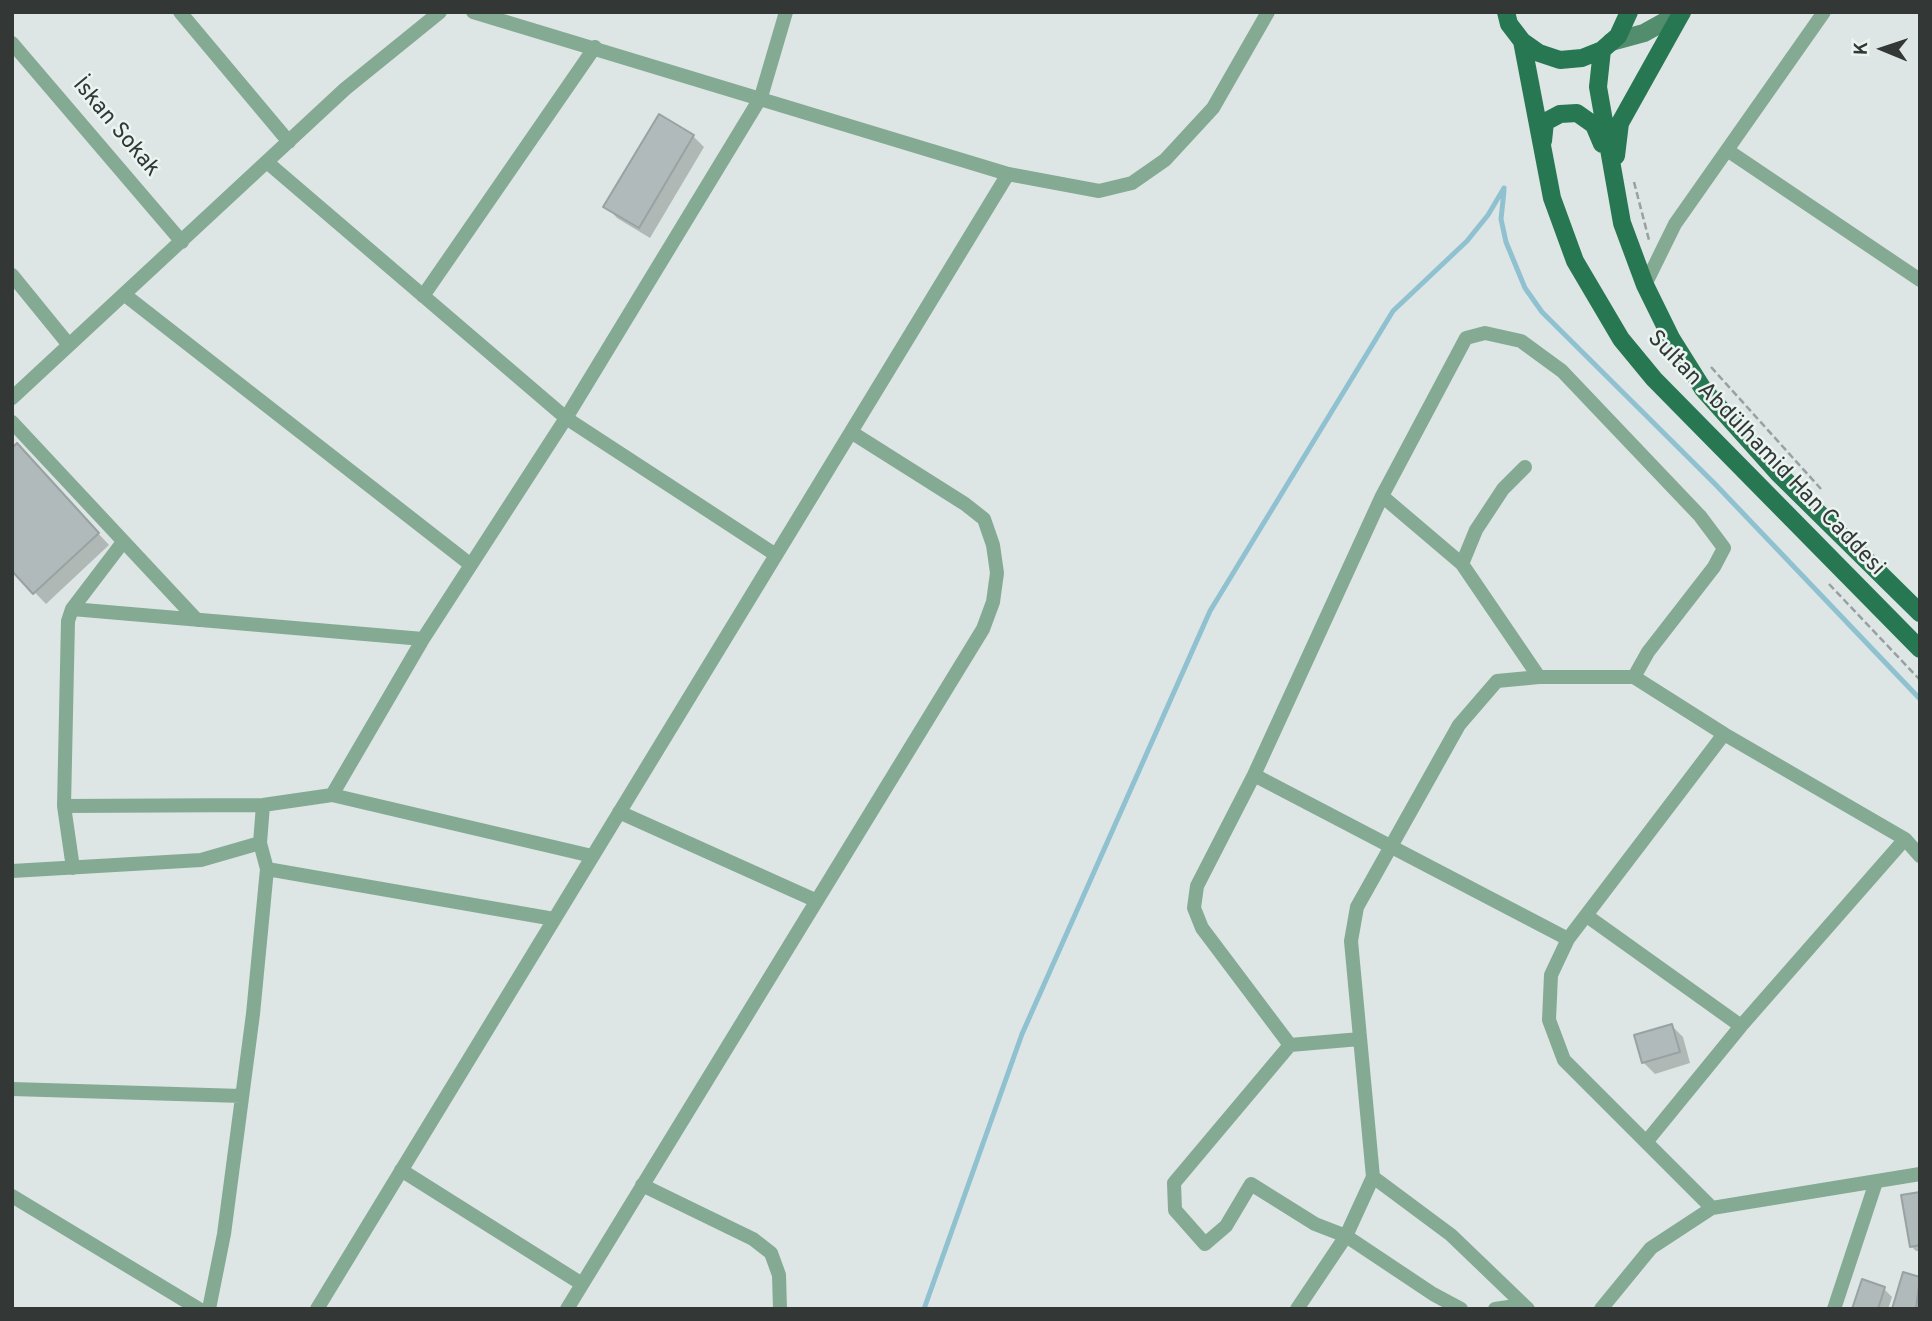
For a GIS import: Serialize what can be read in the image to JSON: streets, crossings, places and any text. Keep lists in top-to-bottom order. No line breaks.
{"streets":{"main road":["Sultan Abdülhamid Han Caddesi"],"street":["İskan Sokak"]},"north":"left"}
